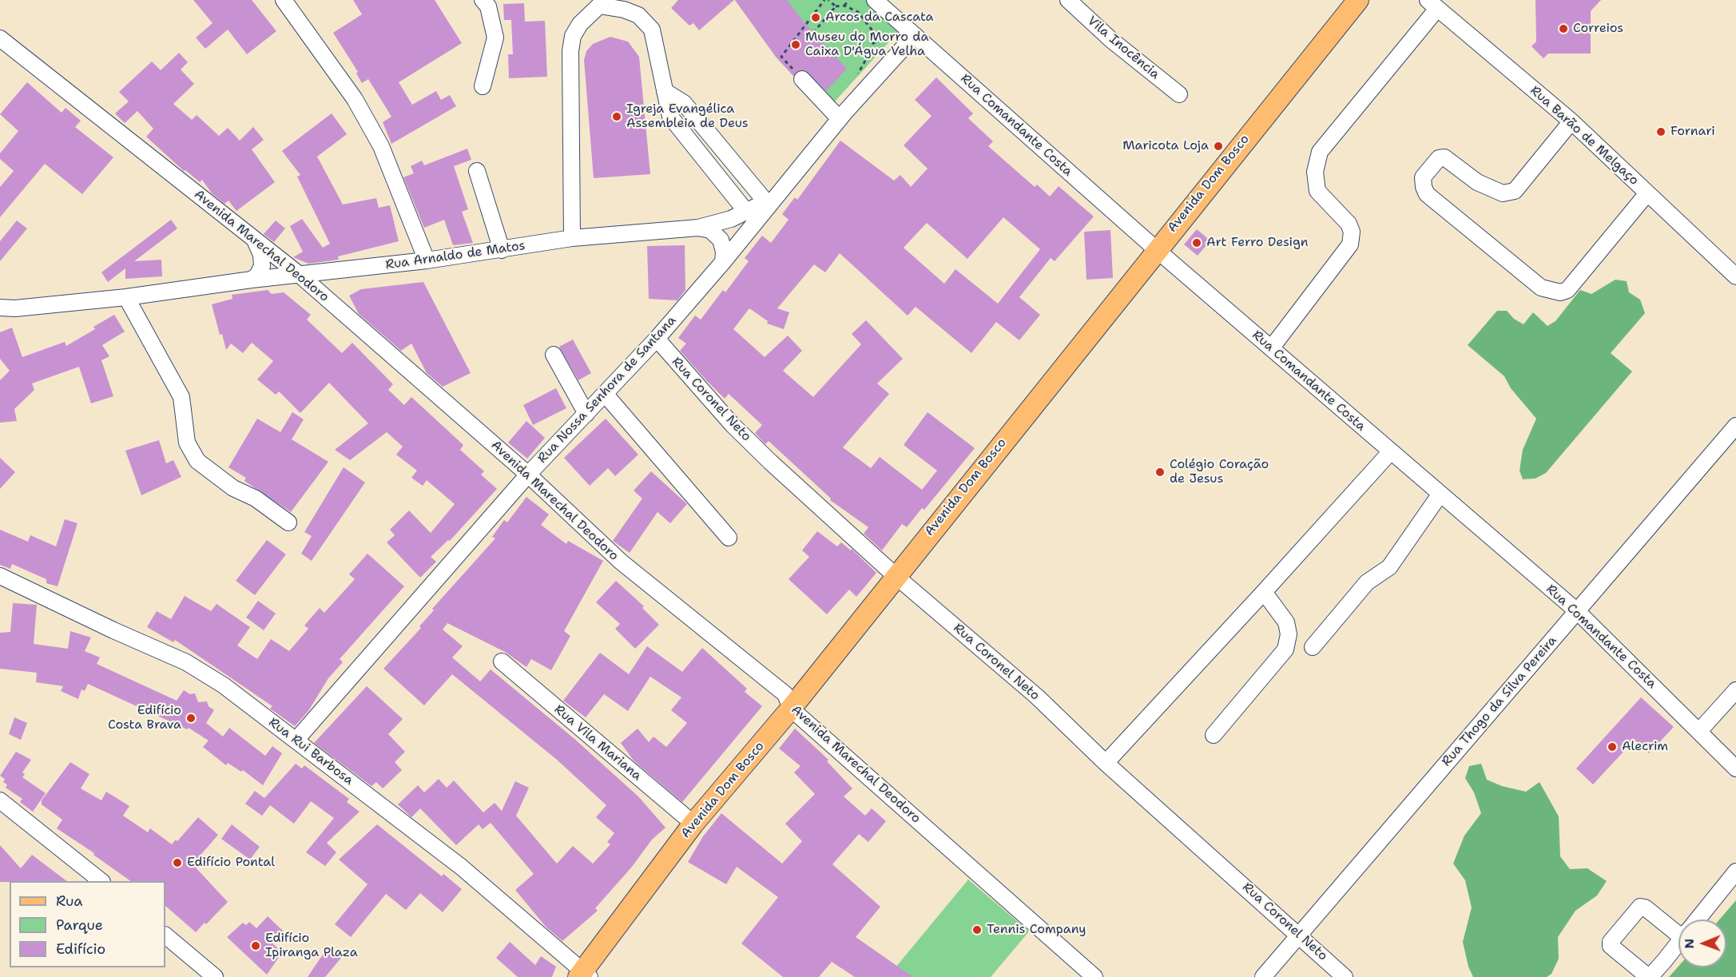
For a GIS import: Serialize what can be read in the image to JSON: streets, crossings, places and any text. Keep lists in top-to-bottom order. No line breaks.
{"streets":{"main road":["Avenida Dom Bosco"],"street":["Vila Inocência","Rua Comandante Costa","Rua Barão de Melgaço","Avenida Marechal Deodoro","Rua Arnaldo de Matos","Rua Nossa Senhora de Santana","Rua Coronel Neto","Rua Thogo da Silva Pereira","Rua Vila Mariana","Rua Rui Barbosa"]},"crossings":[["Rua Comandante Costa","Avenida Dom Bosco"],["Rua Comandante Costa","Rua Nossa Senhora de Santana"],["Rua Comandante Costa","Rua Thogo da Silva Pereira"],["Avenida Dom Bosco","Avenida Marechal Deodoro"],["Avenida Dom Bosco","Rua Coronel Neto"],["Avenida Dom Bosco","Rua Vila Mariana"],["Avenida Dom Bosco","Rua Rui Barbosa"],["Avenida Marechal Deodoro","Rua Arnaldo de Matos"],["Avenida Marechal Deodoro","Rua Nossa Senhora de Santana"],["Rua Arnaldo de Matos","Rua Nossa Senhora de Santana"],["Rua Nossa Senhora de Santana","Rua Coronel Neto"],["Rua Nossa Senhora de Santana","Rua Rui Barbosa"],["Rua Coronel Neto","Rua Thogo da Silva Pereira"]],"places":["Arcos da Cascata","Correios","Museu do Morro da Caixa D'Água Velha","Igreja Evangélica Assembleia de Deus","Fornari","Maricota Loja","Art Ferro Design","Colégio Coração de Jesus","Edifício Costa Brava","Alecrim","Edifício Pontal","Tennis Company","Edifício Ipiranga Plaza"],"legend":["Rua","Parque","Edifício"],"north":"left"}
